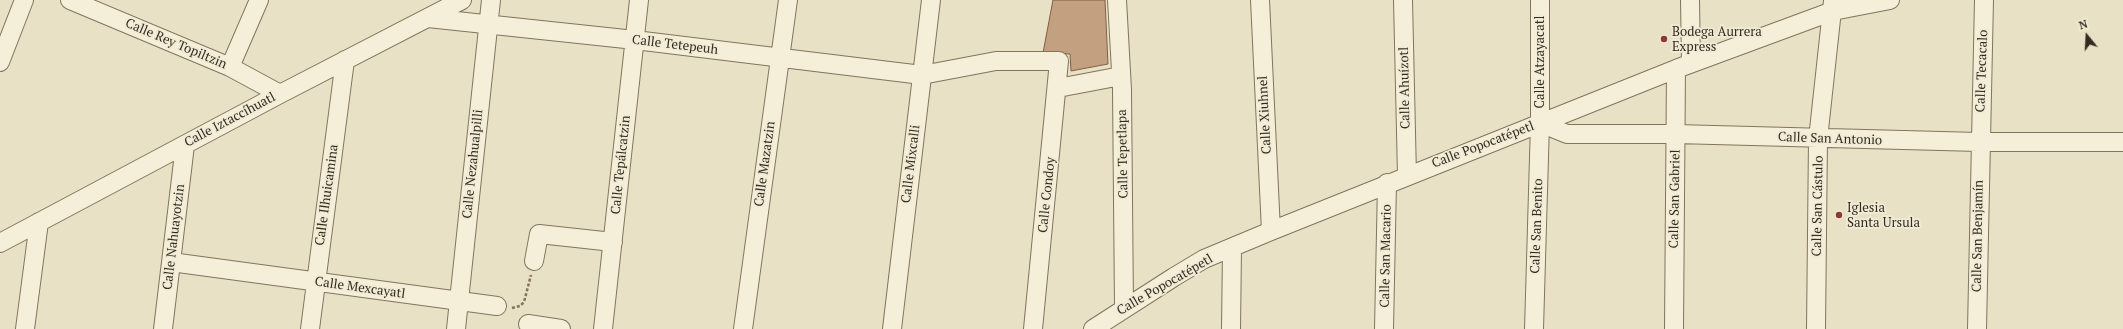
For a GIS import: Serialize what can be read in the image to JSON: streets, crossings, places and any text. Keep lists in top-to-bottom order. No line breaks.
{"streets":{"street":["Calle Rey Topiltzin","Calle Tetepeuh","Calle Atzayacatl","Calle Tecacalo","Calle Ahuízotl","Calle Xiuhnel","Calle Iztaccíhuatl","Calle San Antonio","Calle Popocatépetl","Calle Tepetlapa","Calle Nezahualpilli","Calle Mazatzin","Calle Mixcalli","Calle Tepálcatzin","Calle Ilhuicamina","Calle Condoy","Calle San Gabriel","Calle San Cástulo","Calle San Benito","Calle San Benjamín","Calle Nahuayotzin","Calle San Macario","Calle Mexcayatl"]},"crossings":[["Calle Rey Topiltzin","Calle Iztaccíhuatl"],["Calle Tetepeuh","Calle Iztaccíhuatl"],["Calle Tetepeuh","Calle Nezahualpilli"],["Calle Tetepeuh","Calle Mazatzin"],["Calle Tetepeuh","Calle Mixcalli"],["Calle Tetepeuh","Calle Tepálcatzin"],["Calle Tetepeuh","Calle Condoy"],["Calle Atzayacatl","Calle San Antonio"],["Calle Atzayacatl","Calle Popocatépetl"],["Calle Atzayacatl","Calle San Benito"],["Calle Tecacalo","Calle San Antonio"],["Calle Tecacalo","Calle San Benjamín"],["Calle Ahuízotl","Calle Popocatépetl"],["Calle Xiuhnel","Calle Popocatépetl"],["Calle Iztaccíhuatl","Calle Ilhuicamina"],["Calle Iztaccíhuatl","Calle Nahuayotzin"],["Calle San Antonio","Calle Popocatépetl"],["Calle San Antonio","Calle San Gabriel"],["Calle San Antonio","Calle San Cástulo"],["Calle San Antonio","Calle San Benito"],["Calle San Antonio","Calle San Benjamín"],["Calle Popocatépetl","Calle Tepetlapa"],["Calle Popocatépetl","Calle San Gabriel"],["Calle Popocatépetl","Calle San Cástulo"],["Calle Popocatépetl","Calle San Benito"],["Calle Popocatépetl","Calle San Macario"],["Calle Nezahualpilli","Calle Mexcayatl"],["Calle Ilhuicamina","Calle Mexcayatl"],["Calle Nahuayotzin","Calle Mexcayatl"]],"places":["Bodega Aurrera Express","Iglesia Santa Ursula"],"north":"top"}
